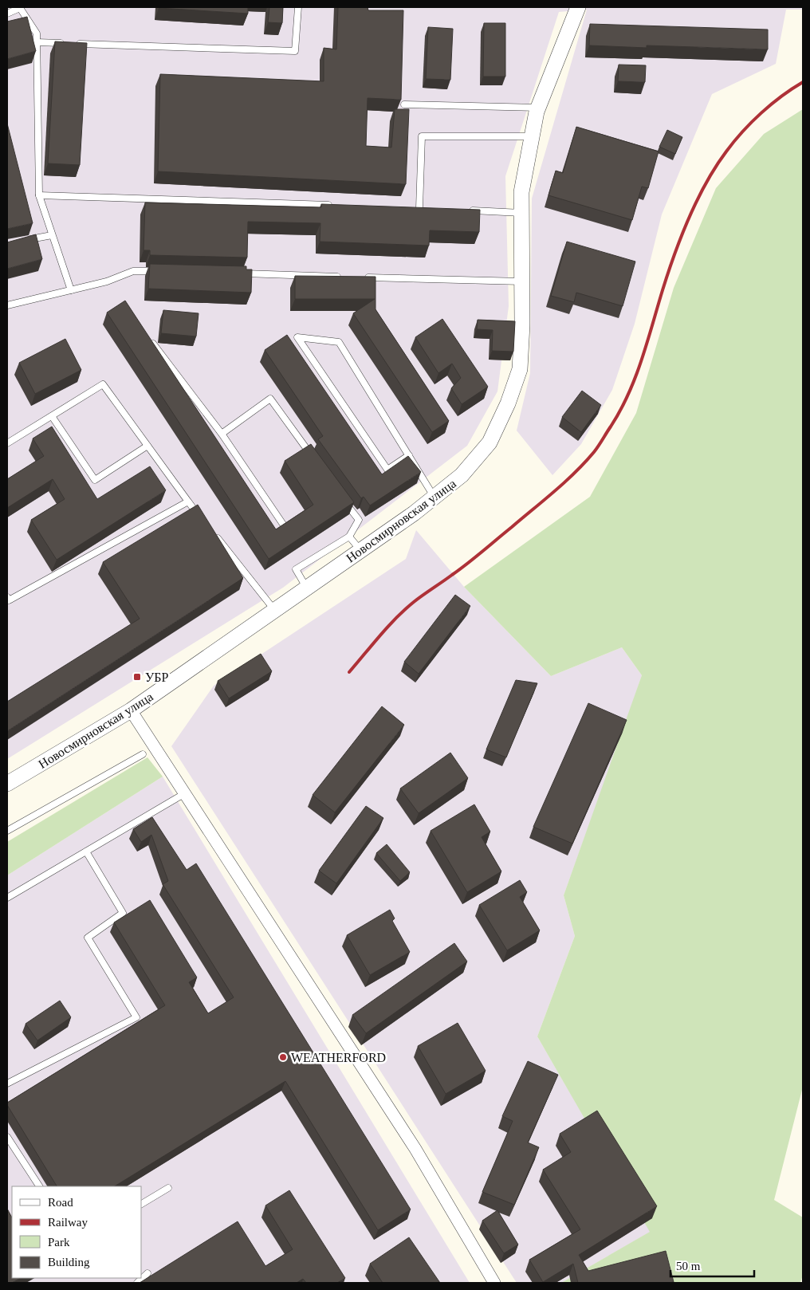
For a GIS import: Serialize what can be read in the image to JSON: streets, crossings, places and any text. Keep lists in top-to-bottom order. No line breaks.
{"streets":{"street":["Новосмирновская улица"]},"places":{"transit":["УБР"],"other":["WEATHERFORD"]},"legend":["Road","Railway","Park","Building"],"scale_bar":"50 m"}
